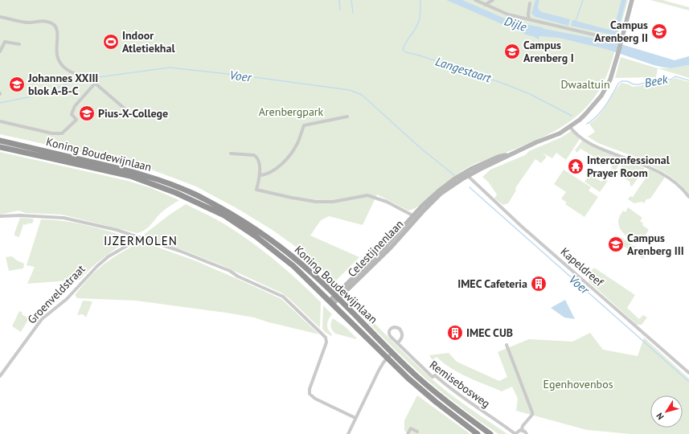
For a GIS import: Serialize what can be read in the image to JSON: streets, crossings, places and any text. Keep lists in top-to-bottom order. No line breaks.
{"streets":{"highway":["Koning Boudewijnlaan"],"street":["Celestijnenlaan","Kapeldreef","Groenveldstraat","Remisebosweg"]},"crossings":[["Koning Boudewijnlaan","Celestijnenlaan"],["Celestijnenlaan","Kapeldreef"]],"districts":["IJZERMOLEN"],"water":["Dijle","Langestaart","Voer","Beek"],"parks":["Dwaaltuin","Arenbergpark","Egenhovenbos"],"places":{"school or university":["Campus Arenberg II","Campus Arenberg I","Johannes XXIII blok A-B-C","Pius-X-College","Campus Arenberg III"],"sports":["Indoor Atletiekhal"],"temple":["Interconfessional Prayer Room"],"building":["IMEC Cafeteria","IMEC CUB"]},"north":"bottom left"}
